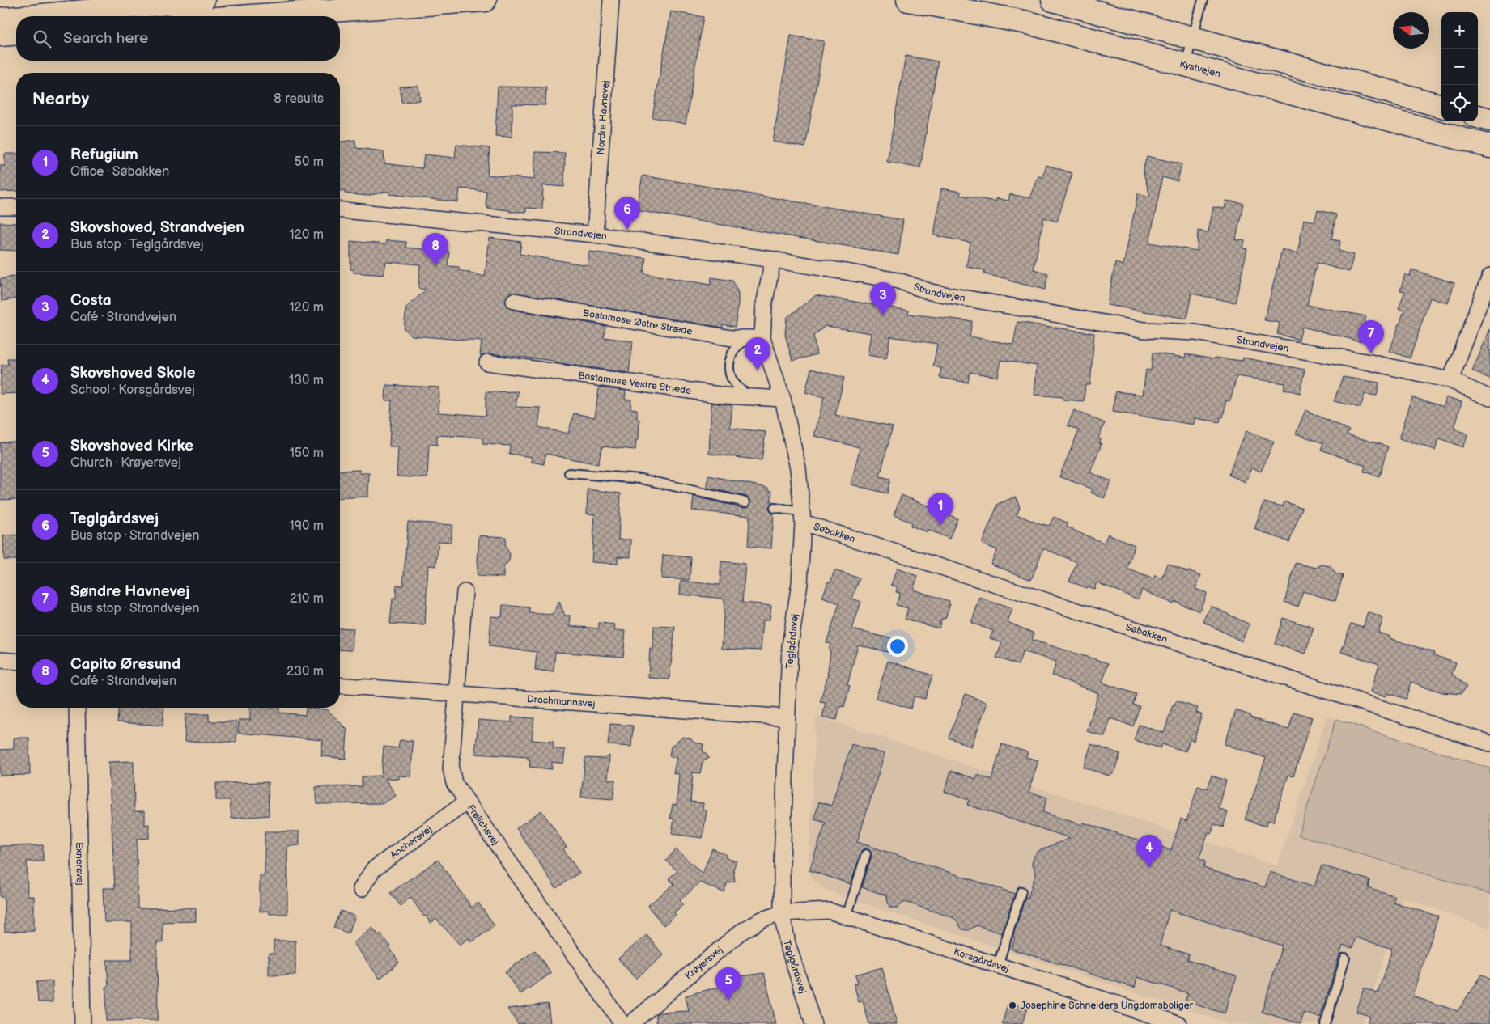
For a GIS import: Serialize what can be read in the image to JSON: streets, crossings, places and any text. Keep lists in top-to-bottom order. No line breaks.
{"streets":{"main road":["Kystvejen"],"street":["Nordre Havnevej","Strandvejen","Bostamose Østre Stræde","Bostamose Vestre Stræde","Søbakken","Teglgårdsvej","Drachmannsvej","Frølichsvej","Anchersvej","Exnersvej","Korsgårdsvej","Krøyersvej"]},"crossings":[["Nordre Havnevej","Strandvejen"],["Strandvejen","Teglgårdsvej"],["Bostamose Østre Stræde","Teglgårdsvej"],["Bostamose Vestre Stræde","Teglgårdsvej"],["Søbakken","Teglgårdsvej"],["Teglgårdsvej","Drachmannsvej"],["Teglgårdsvej","Korsgårdsvej"],["Teglgårdsvej","Krøyersvej"],["Drachmannsvej","Frølichsvej"],["Frølichsvej","Anchersvej"],["Korsgårdsvej","Krøyersvej"]],"places":["Josephine Schneiders Ungdomsboliger"],"north":"left","page":{"map_buttons":["+","−"],"search":"Search here","heading":["Nearby","8 results"],"list":[{"mark":"1","name":"Refugium","note":"Office · Søbakken","value":"50 m"},{"mark":"2","name":"Skovshoved, Strandvejen","note":"Bus stop · Teglgårdsvej","value":"120 m"},{"mark":"3","name":"Costa","note":"Café · Strandvejen","value":"120 m"},{"mark":"4","name":"Skovshoved Skole","note":"School · Korsgårdsvej","value":"130 m"},{"mark":"5","name":"Skovshoved Kirke","note":"Church · Krøyersvej","value":"150 m"},{"mark":"6","name":"Teglgårdsvej","note":"Bus stop · Strandvejen","value":"190 m"},{"mark":"7","name":"Søndre Havnevej","note":"Bus stop · Strandvejen","value":"210 m"},{"mark":"8","name":"Capito Øresund","note":"Café · Strandvejen","value":"230 m"}],"pins":["6","8","3","7","2","1","4","5"]}}
